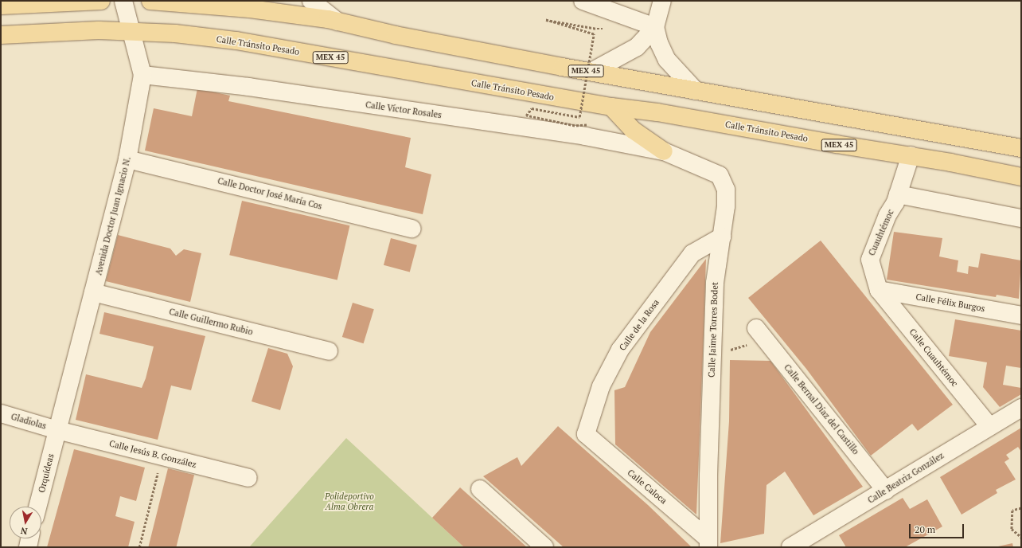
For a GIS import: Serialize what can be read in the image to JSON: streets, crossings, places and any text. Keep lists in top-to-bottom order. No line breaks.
{"streets":{"main road":["Calle Tránsito Pesado","MEX 45"],"street":["Calle Víctor Rosales","Calle Doctor José María Cos","Avenida Doctor Juan Ignacio N.","Cuauhtémoc","Calle Félix Burgos","Calle Guillermo Rubio","Calle de la Rosa","Calle Jaime Torres Bodet","Calle Cuauhtémoc","Calle Bernal Díaz del Castillo","Gladiolas","Calle Jesús B. González","Orquídeas","Calle Beatriz González","Calle Caloca"]},"crossings":[["Calle Tránsito Pesado","Avenida Doctor Juan Ignacio N."],["Calle Tránsito Pesado","Cuauhtémoc"],["Calle Víctor Rosales","Avenida Doctor Juan Ignacio N."],["Calle Víctor Rosales","Calle Jaime Torres Bodet"],["Calle Doctor José María Cos","Avenida Doctor Juan Ignacio N."],["Avenida Doctor Juan Ignacio N.","Calle Guillermo Rubio"],["Avenida Doctor Juan Ignacio N.","Gladiolas"],["Avenida Doctor Juan Ignacio N.","Calle Jesús B. González"],["Avenida Doctor Juan Ignacio N.","Orquídeas"],["Cuauhtémoc","Calle Félix Burgos"],["Cuauhtémoc","Calle Cuauhtémoc"],["Calle Félix Burgos","Calle Cuauhtémoc"],["Calle de la Rosa","Calle Jaime Torres Bodet"],["Calle de la Rosa","Calle Caloca"],["Calle Jaime Torres Bodet","Calle Caloca"],["Calle Cuauhtémoc","Calle Beatriz González"],["Calle Bernal Díaz del Castillo","Calle Beatriz González"],["Gladiolas","Calle Jesús B. González"],["Gladiolas","Orquídeas"],["Calle Jesús B. González","Orquídeas"]],"parks":["Polideportivo Alma Obrera"],"scale_bar":"20 m","north":"bottom"}
